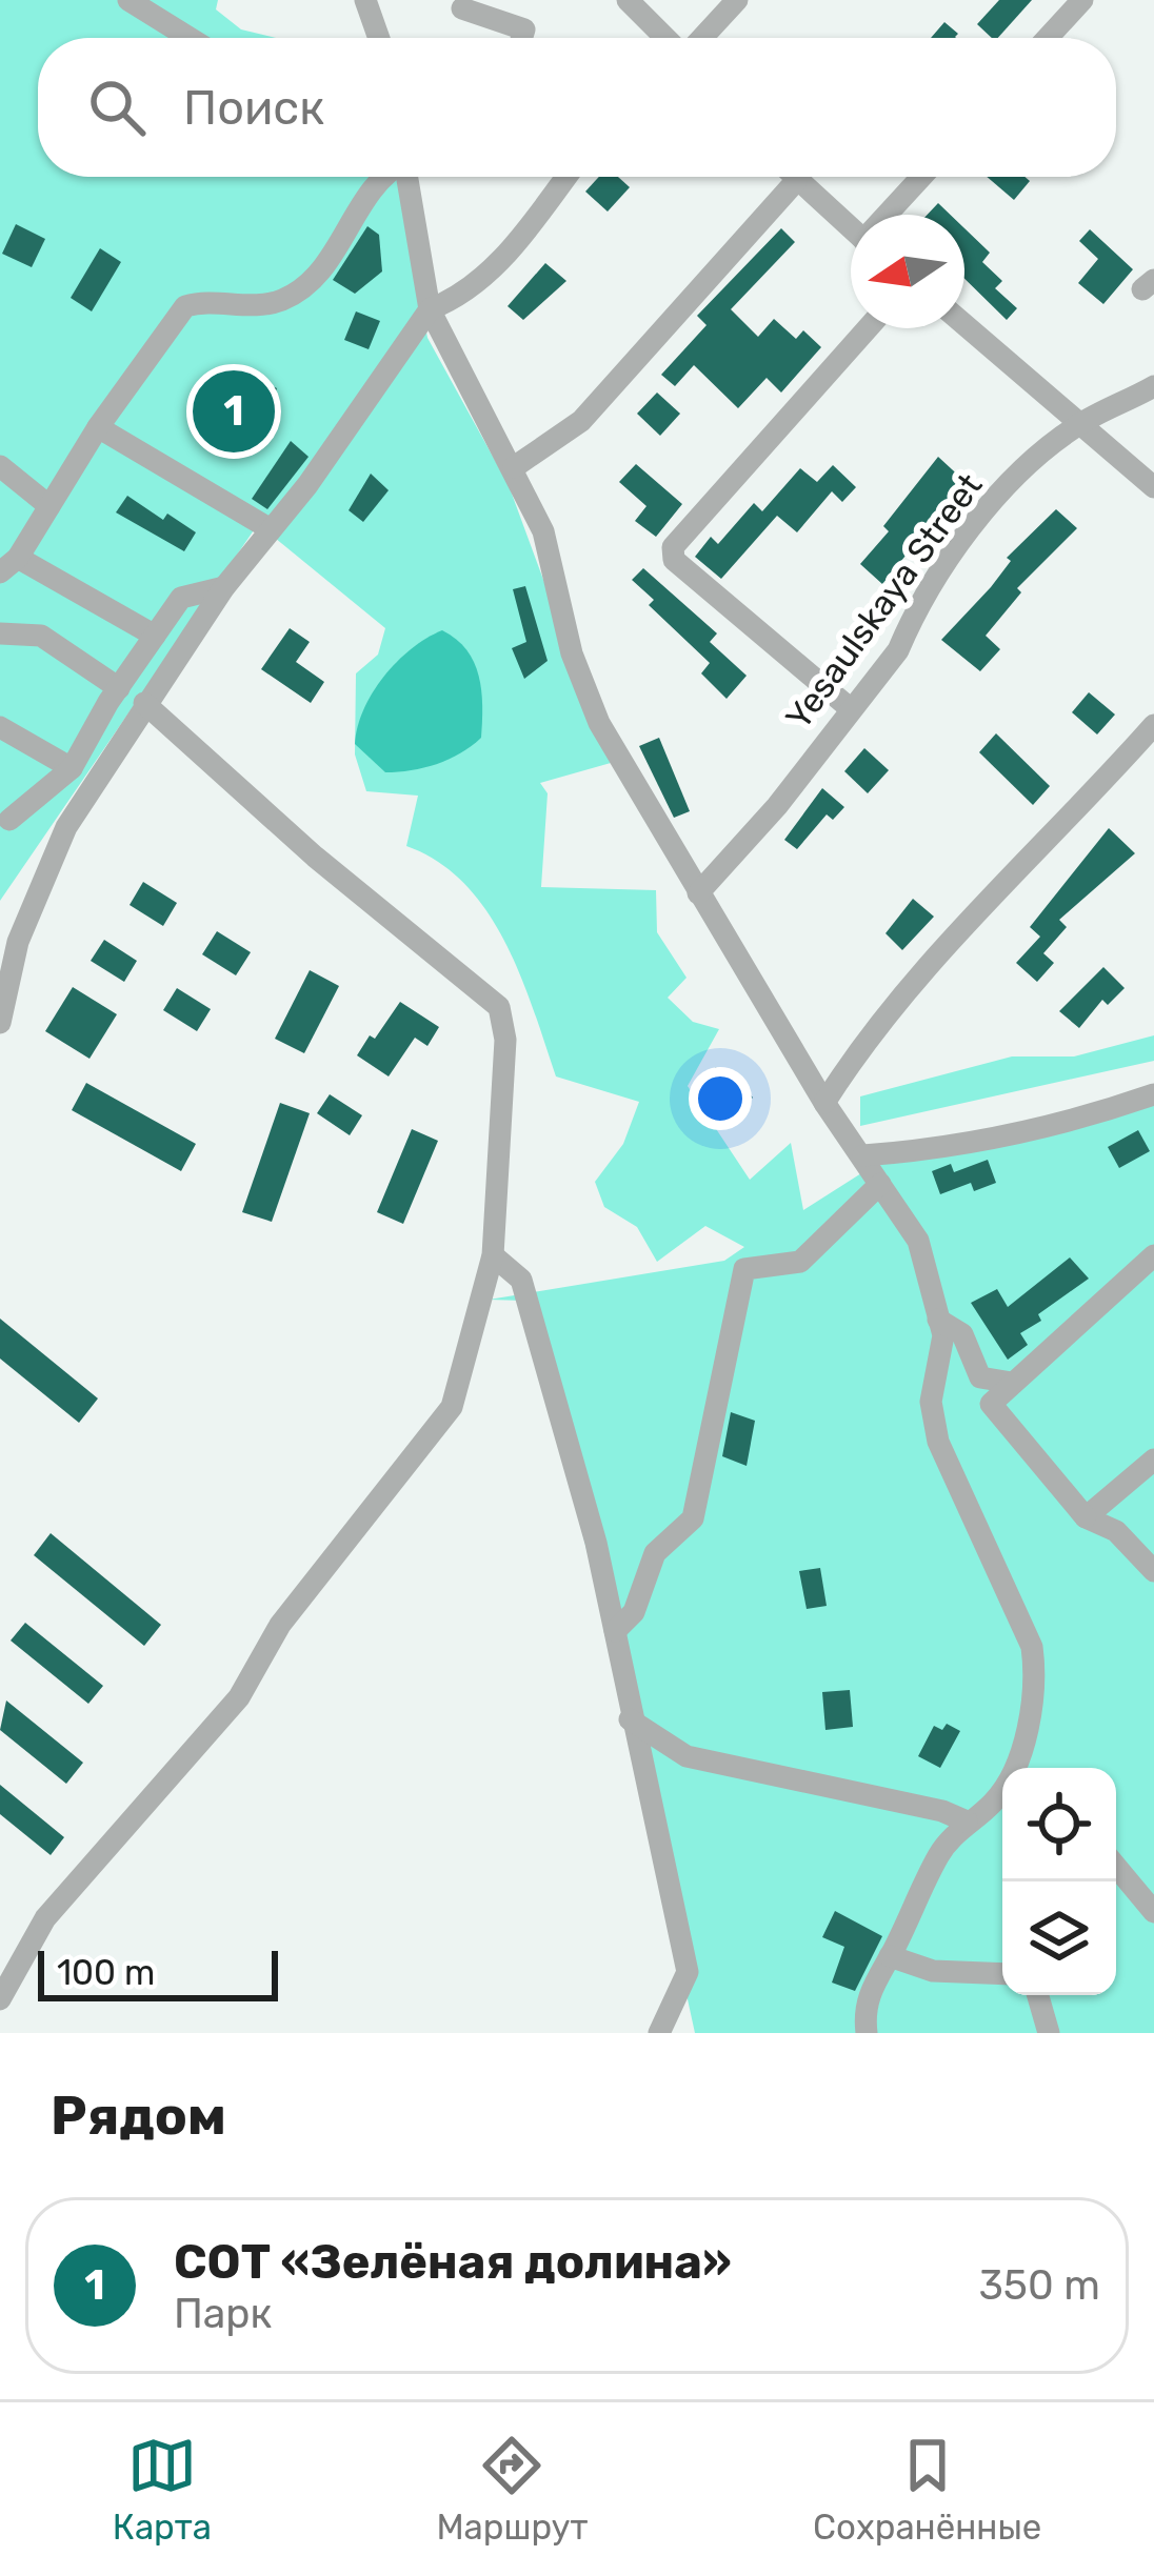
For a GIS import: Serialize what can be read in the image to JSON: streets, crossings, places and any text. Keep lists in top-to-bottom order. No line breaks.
{"streets":{"street":["Yesaulskaya Street"]},"scale_bar":"100 m","north":"left","page":{"search":"Поиск","pins":"1","scale":"100 m","heading":"Рядом","list":[{"mark":"1","name":"СОТ «Зелёная долина»","note":"Парк","value":"350 m"}],"nav":["Карта","Маршрут","Сохранённые"]}}
